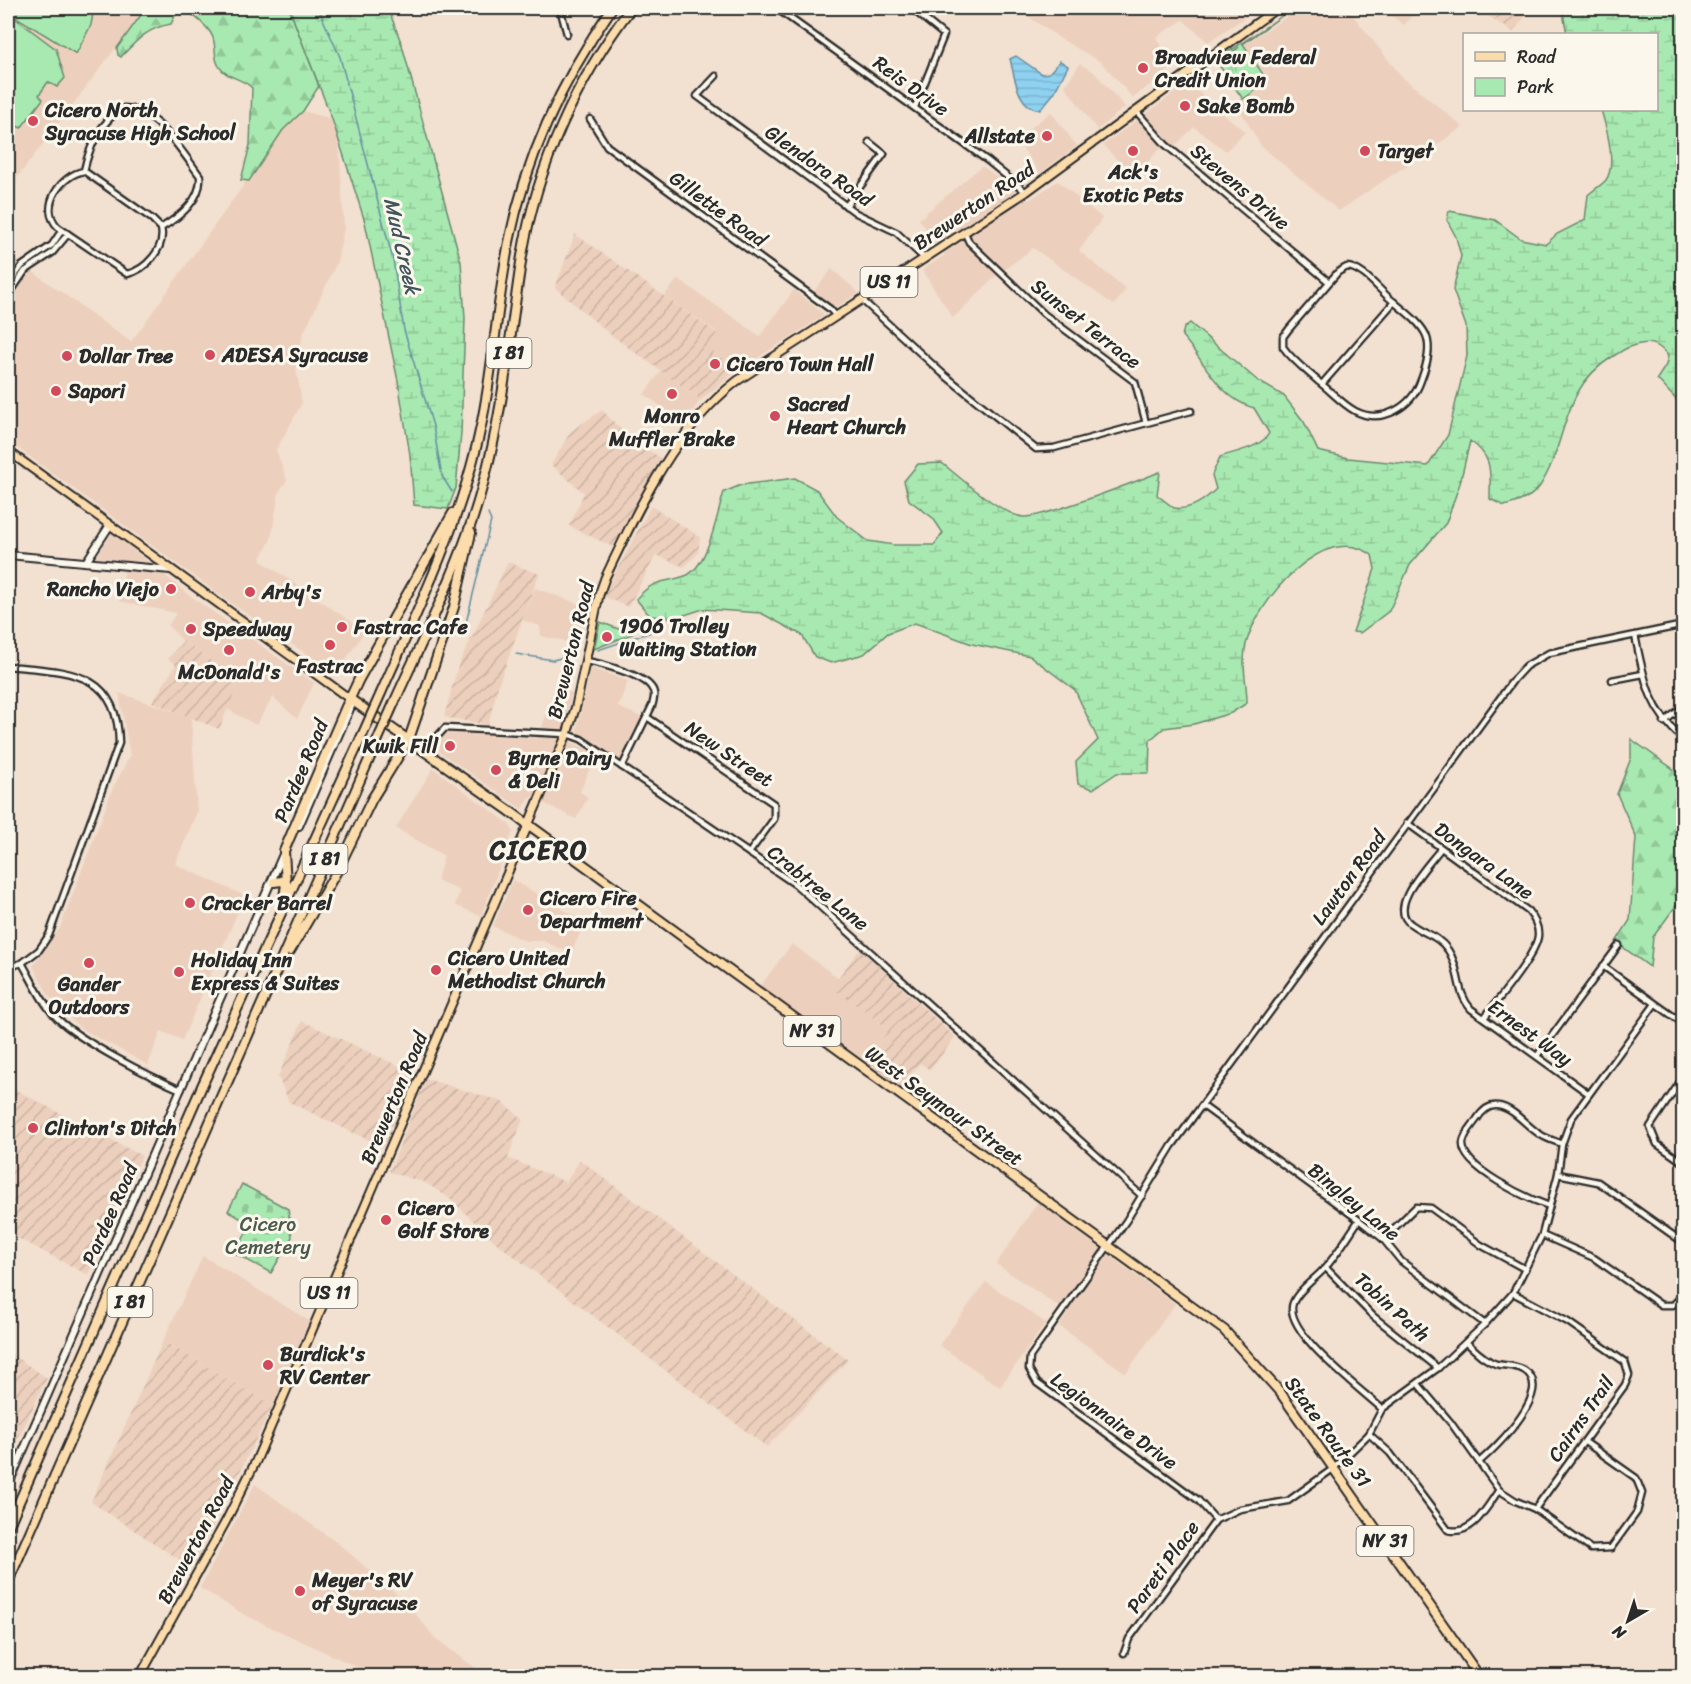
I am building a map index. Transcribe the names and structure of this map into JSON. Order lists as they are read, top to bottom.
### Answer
{
  "streets": {
    "highway": [
      "I 81",
      "Pardee Road",
      "NY 31",
      "West Seymour Street",
      "State Route 31"
    ],
    "main road": ["Brewerton Road", "US 11"],
    "street": [
      "Reis Drive",
      "Glendora Road",
      "Stevens Drive",
      "Gillette Road",
      "Sunset Terrace",
      "New Street",
      "Dongara Lane",
      "Lawton Road",
      "Crabtree Lane",
      "Ernest Way",
      "Bingley Lane",
      "Tobin Path",
      "Cairns Trail",
      "Legionnaire Drive",
      "Pareti Place"
    ]
  },
  "crossings": [
    ["Reis Drive", "Brewerton Road"],
    ["Glendora Road", "Brewerton Road"],
    ["Stevens Drive", "Brewerton Road"],
    ["Brewerton Road", "Gillette Road"],
    ["Brewerton Road", "Sunset Terrace"],
    ["Brewerton Road", "Crabtree Lane"],
    ["Brewerton Road", "NY 31"],
    ["Brewerton Road", "West Seymour Street"],
    ["I 81", "Pardee Road"],
    ["New Street", "Crabtree Lane"],
    ["Pardee Road", "NY 31"],
    ["Dongara Lane", "Lawton Road"],
    ["Dongara Lane", "Ernest Way"],
    ["Lawton Road", "Crabtree Lane"],
    ["Lawton Road", "West Seymour Street"],
    ["Lawton Road", "Bingley Lane"],
    ["Lawton Road", "Legionnaire Drive"],
    ["Lawton Road", "State Route 31"],
    ["Crabtree Lane", "NY 31"],
    ["NY 31", "West Seymour Street"],
    ["West Seymour Street", "Legionnaire Drive"],
    ["West Seymour Street", "State Route 31"],
    ["Legionnaire Drive", "State Route 31"],
    ["Legionnaire Drive", "Pareti Place"],
    ["State Route 31", "Pareti Place"]
  ],
  "districts": ["CICERO"],
  "water": ["Mud Creek"],
  "parks": ["Cicero Cemetery"],
  "places": [
    "Broadview Federal Credit Union",
    "Sake Bomb",
    "Cicero North Syracuse High School",
    "Allstate",
    "Ack's Exotic Pets",
    "Target",
    "ADESA Syracuse",
    "Dollar Tree",
    "Cicero Town Hall",
    "Sapori",
    "Monro Muffler Brake",
    "Sacred Heart Church",
    "Rancho Viejo",
    "Arby's",
    "Fastrac Cafe",
    "Speedway",
    "1906 Trolley Waiting Station",
    "Fastrac",
    "McDonald's",
    "Kwik Fill",
    "Byrne Dairy & Deli",
    "Cracker Barrel",
    "Cicero Fire Department",
    "Gander Outdoors",
    "Cicero United Methodist Church",
    "Holiday Inn Express & Suites",
    "Clinton's Ditch",
    "Cicero Golf Store",
    "Burdick's RV Center",
    "Meyer's RV of Syracuse"
  ],
  "legend": ["Road", "Park"],
  "north": "bottom left"
}
